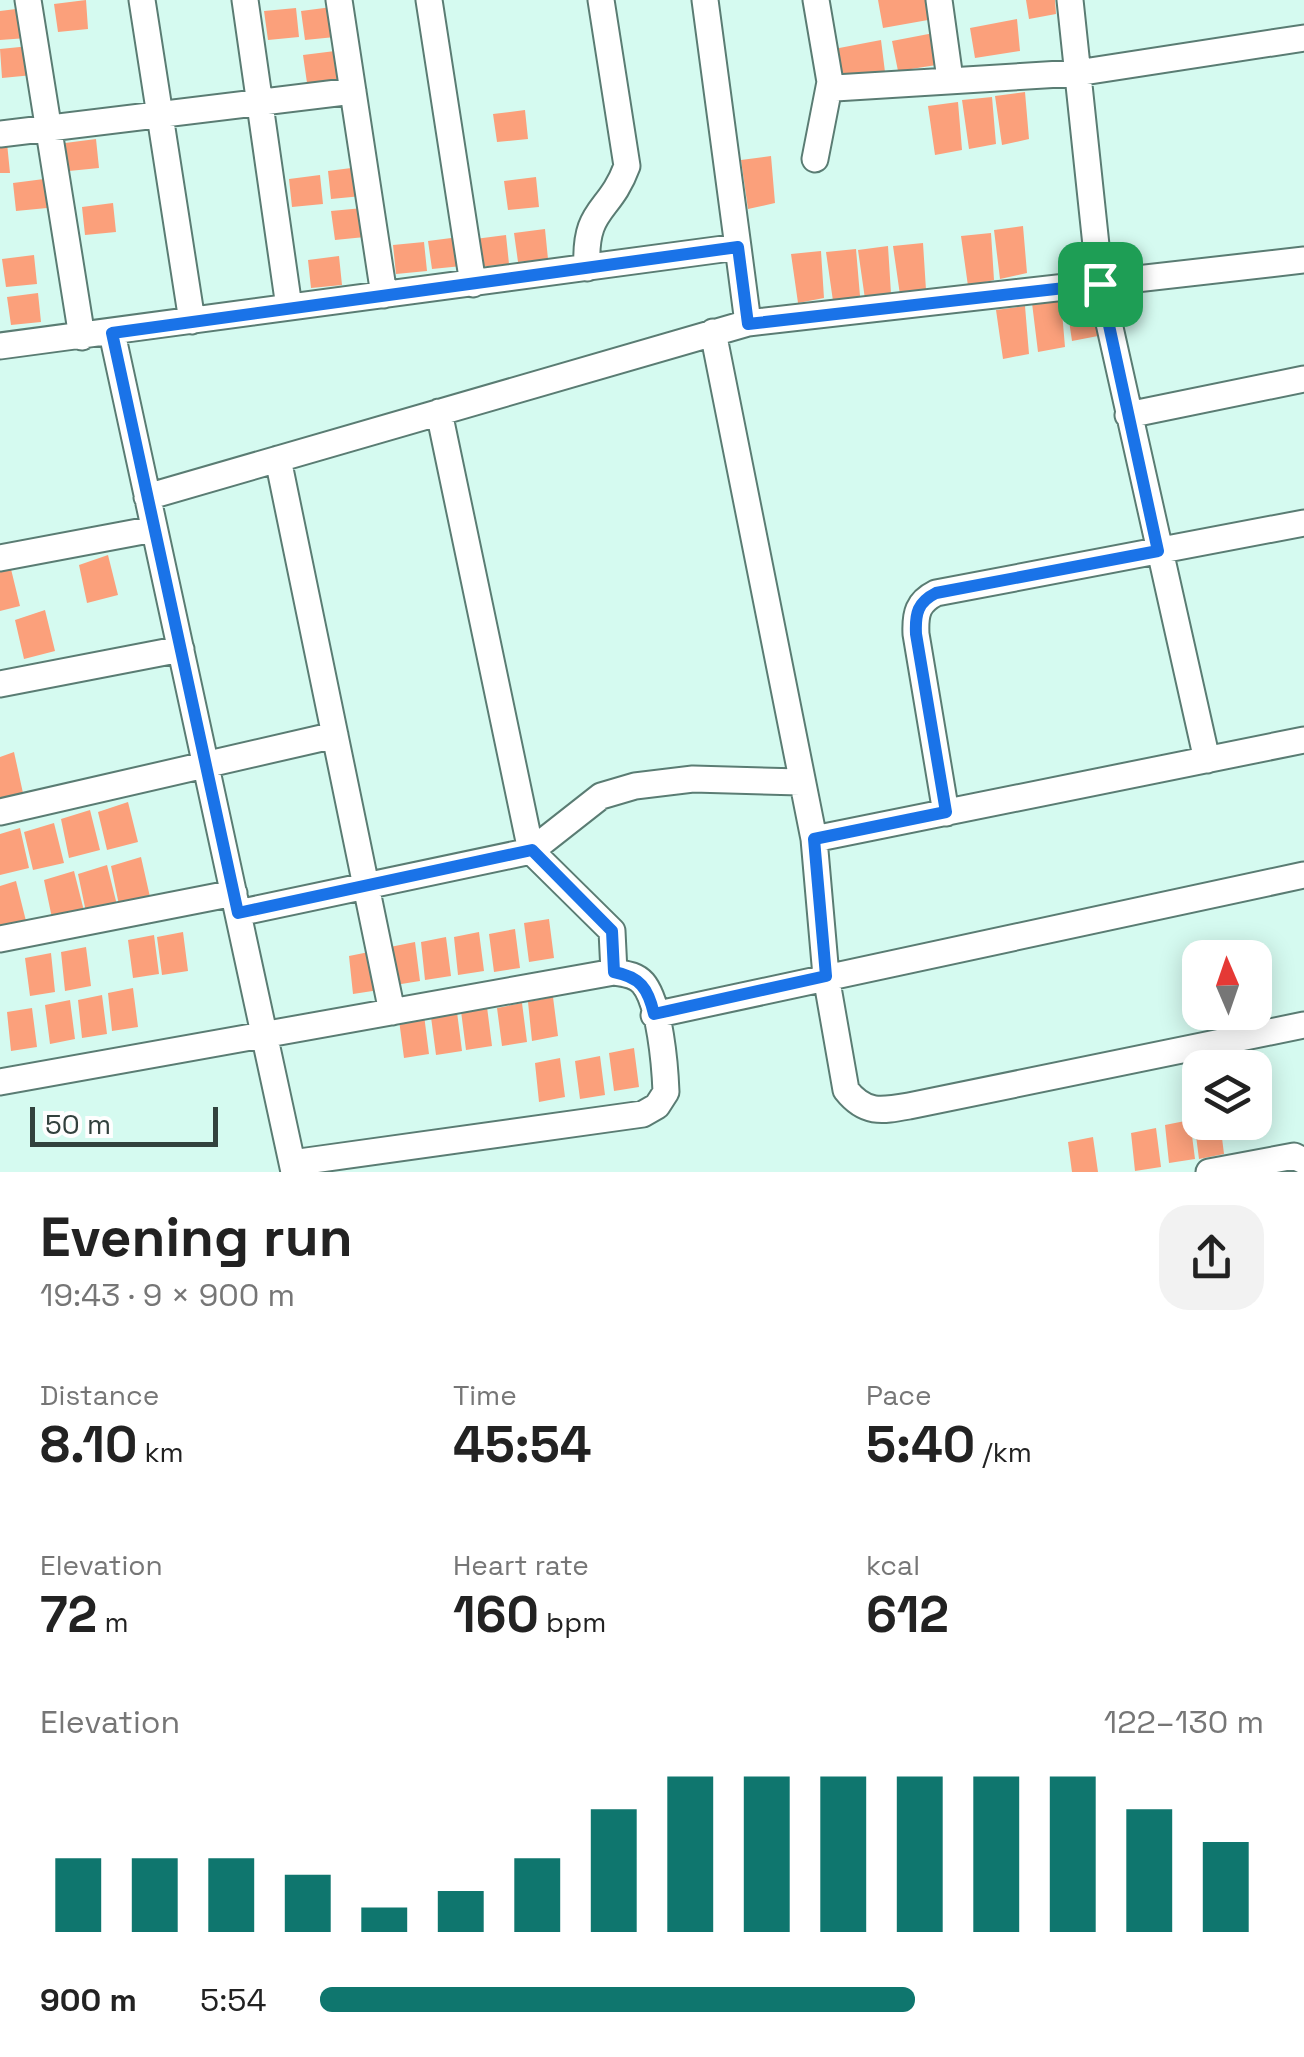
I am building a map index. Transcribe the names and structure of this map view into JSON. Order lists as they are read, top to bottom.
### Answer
{
  "scale_bar": "50 m",
  "north": "top",
  "page": {
    "scale": "50 m",
    "heading": ["Evening run", "19:43 · 9 × 900 m"],
    "stats": [
      ["Distance", "8.10 km"],
      ["Time", "45:54"],
      ["Pace", "5:40 /km"],
      ["Elevation", "72 m"],
      ["Heart rate", "160 bpm"],
      ["kcal", "612"]
    ],
    "chart": ["Elevation", "122–130 m"],
    "list": [
      {
        "name": "900 m",
        "note": "5:54"
      }
    ]
  }
}
